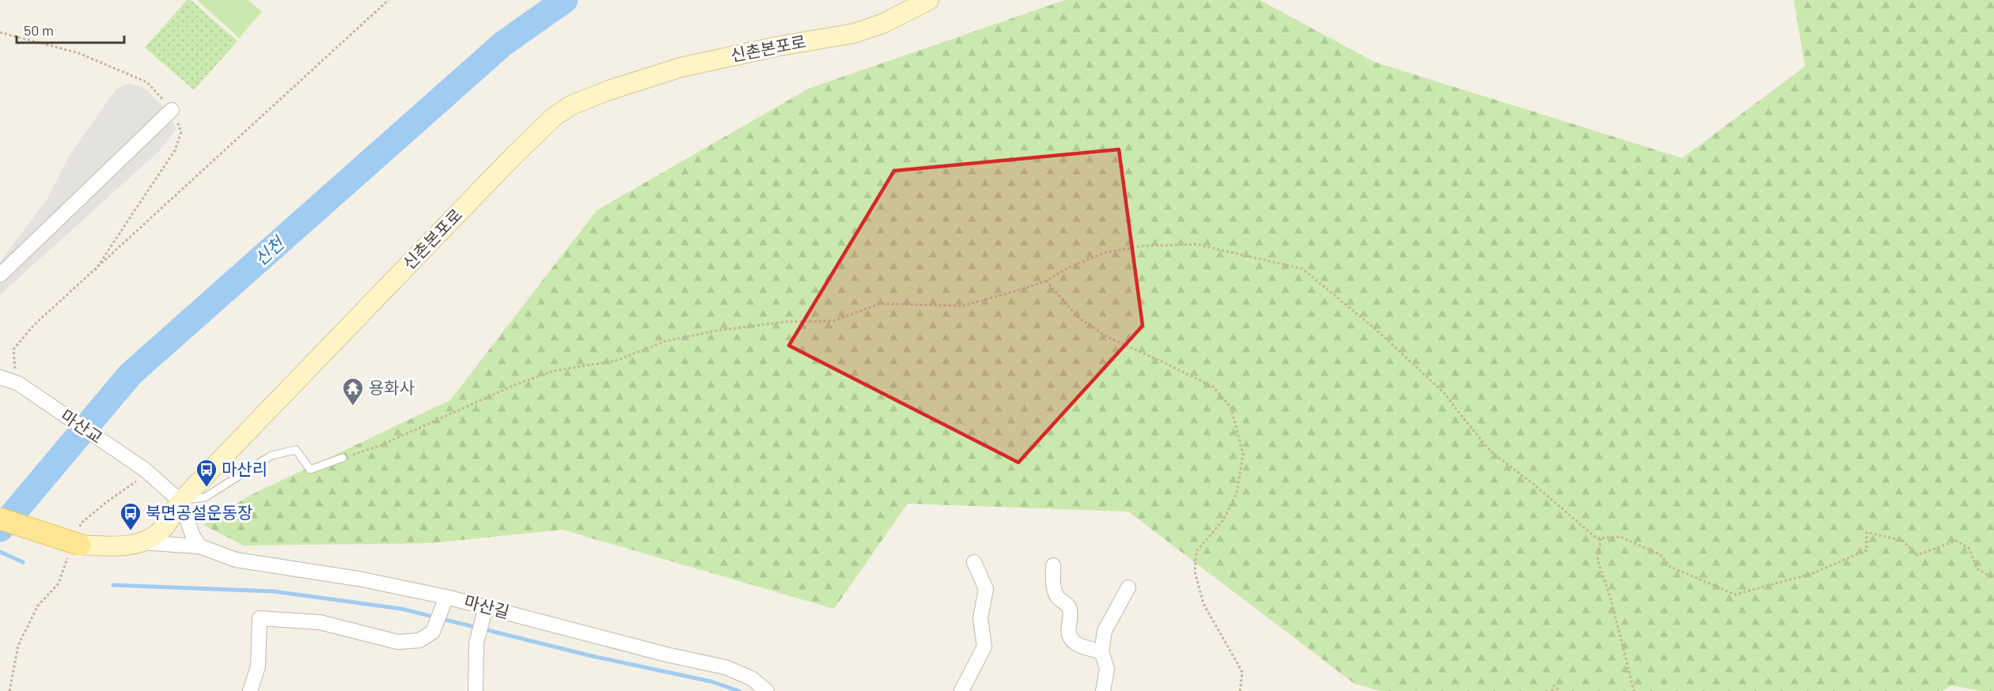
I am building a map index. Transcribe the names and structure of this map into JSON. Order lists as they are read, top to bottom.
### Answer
{
  "streets": {
    "main road": ["신촌본포로"],
    "street": ["마산교", "마산길"]
  },
  "crossings": [
    ["신촌본포로", "마산교"],
    ["신촌본포로", "마산길"]
  ],
  "water": ["신천"],
  "places": {
    "temple": ["용화사"],
    "bus stop": ["마산리", "북면공설운동장"]
  },
  "scale_bar": "50 m"
}
